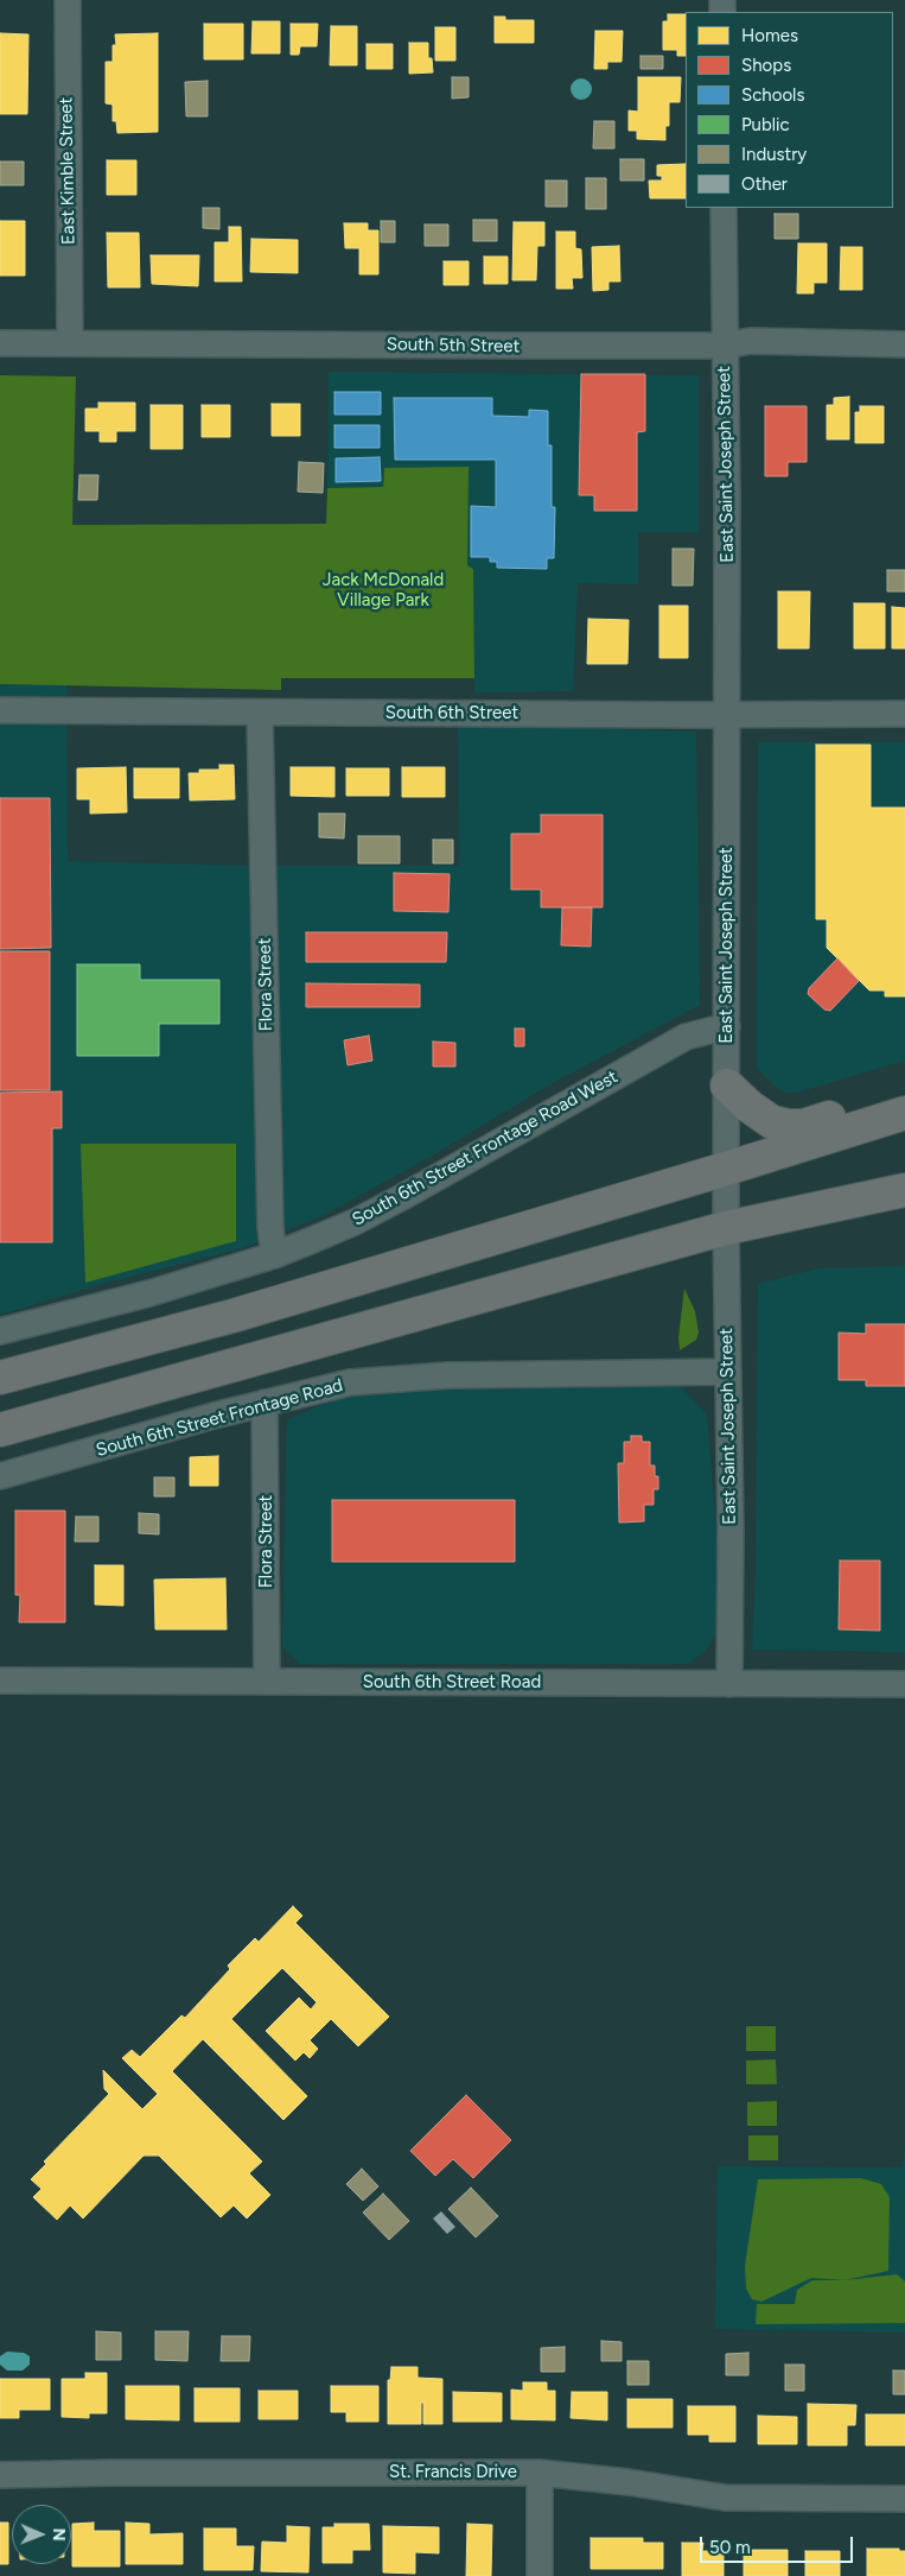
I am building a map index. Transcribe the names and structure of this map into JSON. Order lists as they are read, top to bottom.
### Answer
{
  "streets": {
    "street": [
      "East Kimble Street",
      "South 5th Street",
      "East Saint Joseph Street",
      "South 6th Street",
      "Flora Street",
      "South 6th Street Frontage Road West",
      "South 6th Street Frontage Road",
      "South 6th Street Road",
      "St. Francis Drive"
    ]
  },
  "crossings": [
    ["East Kimble Street", "South 5th Street"],
    ["South 5th Street", "East Saint Joseph Street"],
    ["East Saint Joseph Street", "South 6th Street"],
    ["East Saint Joseph Street", "South 6th Street Frontage Road West"],
    ["East Saint Joseph Street", "South 6th Street Frontage Road"],
    ["East Saint Joseph Street", "South 6th Street Road"],
    ["South 6th Street", "Flora Street"],
    ["Flora Street", "South 6th Street Frontage Road West"],
    ["Flora Street", "South 6th Street Frontage Road"],
    ["Flora Street", "South 6th Street Road"]
  ],
  "parks": ["Jack McDonald Village Park"],
  "legend": [
    "Homes",
    "Shops",
    "Schools",
    "Public",
    "Industry",
    "Other"
  ],
  "scale_bar": "50 m",
  "north": "right"
}
